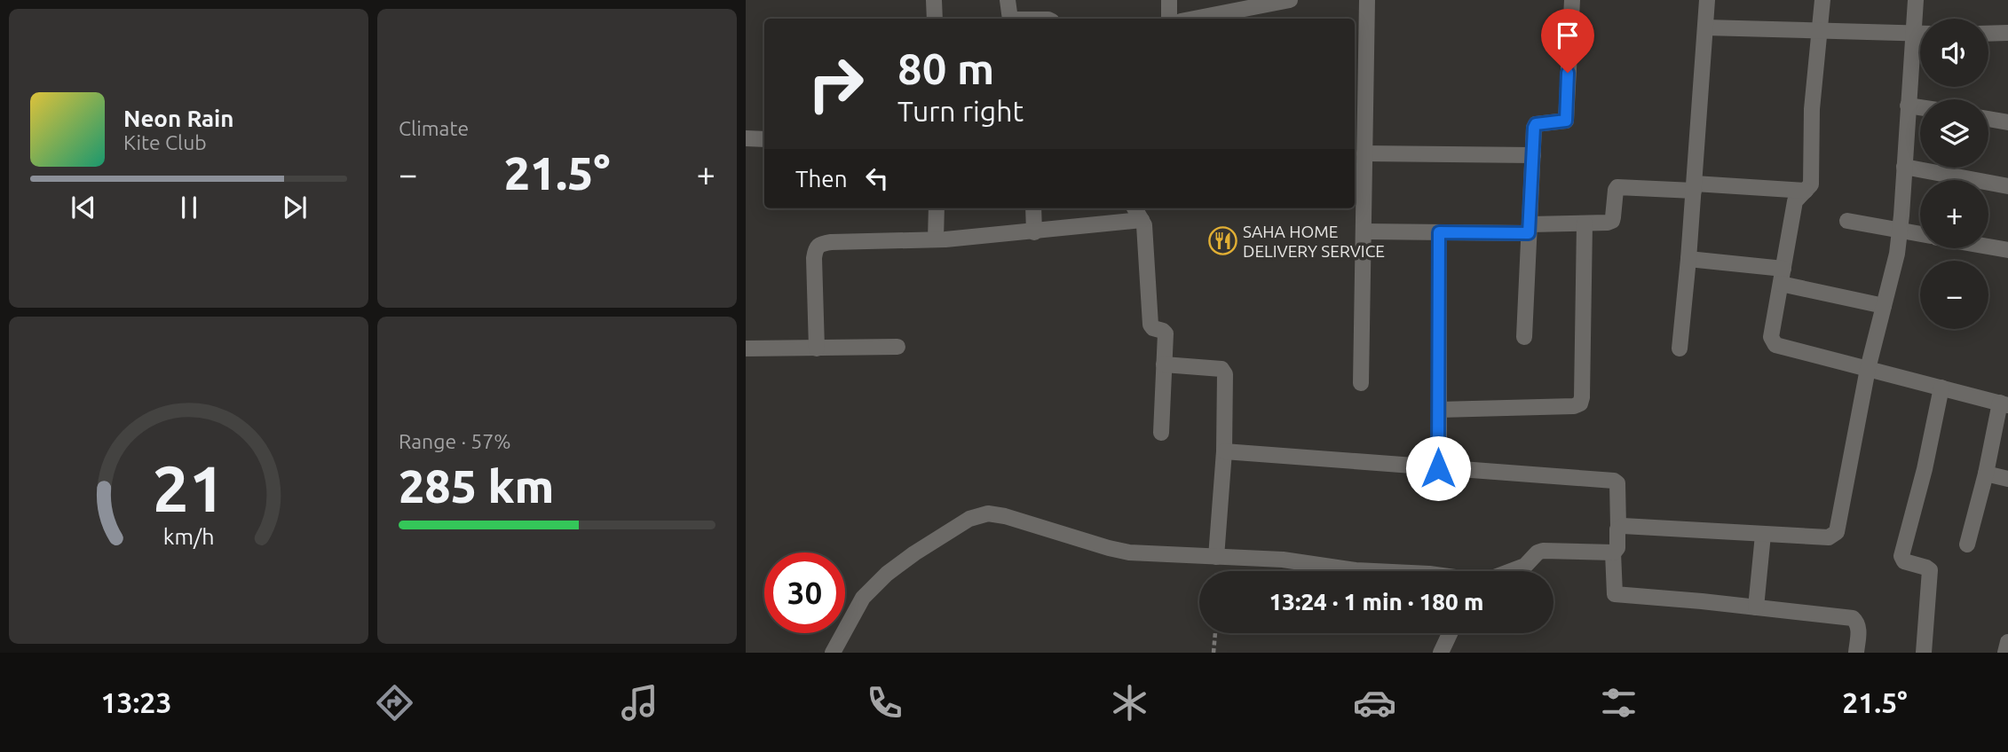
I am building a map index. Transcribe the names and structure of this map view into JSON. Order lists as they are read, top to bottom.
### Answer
{
  "places": {
    "restaurant": ["SAHA HOME DELIVERY SERVICE"]
  },
  "page": {
    "tile": [
      "Climate",
      ["Range · 57%", "285 km"]
    ],
    "map_buttons": ["+", "−"],
    "turn": ["80 m", "Turn right"],
    "song": ["Neon Rain", "Kite Club"],
    "heat": ["−", "21.5°", "+"],
    "then": "Then",
    "limit": "30",
    "trip": "13:24 · 1 min · 180 m",
    "tabs": ["13:23", "21.5°"],
    "gauge": ["21", "km/h"]
  }
}
